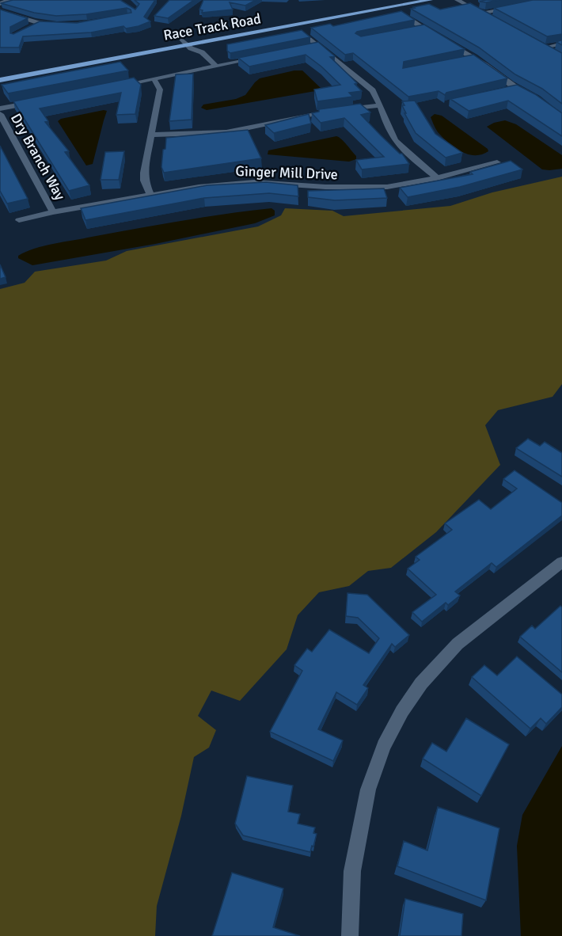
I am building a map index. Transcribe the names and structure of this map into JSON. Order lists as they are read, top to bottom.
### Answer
{
  "streets": {
    "main road": ["Race Track Road"],
    "street": ["Dry Branch Way", "Ginger Mill Drive"]
  },
  "crossings": [
    ["Dry Branch Way", "Ginger Mill Drive"]
  ]
}
